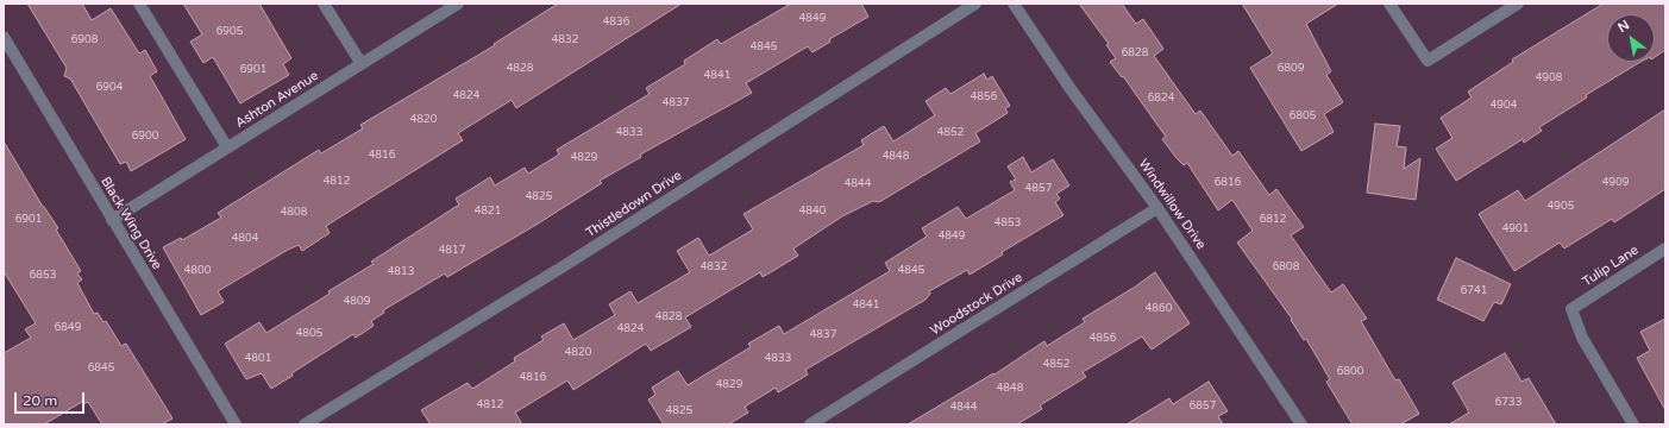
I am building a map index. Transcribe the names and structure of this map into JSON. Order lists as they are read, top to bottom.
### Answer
{
  "streets": {
    "street": [
      "Ashton Avenue",
      "Thistledown Drive",
      "Windwillow Drive",
      "Black Wing Drive",
      "Tulip Lane",
      "Woodstock Drive"
    ]
  },
  "crossings": [
    ["Ashton Avenue", "Black Wing Drive"],
    ["Windwillow Drive", "Woodstock Drive"]
  ],
  "house_numbers": [
    "4849",
    "4836",
    "6905",
    "6908",
    "4832",
    "4845",
    "6828",
    "4828",
    "6809",
    "6901",
    "4841",
    "4908",
    "6904",
    "4824",
    "4856",
    "6824",
    "4837",
    "4904",
    "6805",
    "4820",
    "4833",
    "4852",
    "6900",
    "4816",
    "4848",
    "4829",
    "4812",
    "6816",
    "4909",
    "4844",
    "4857",
    "4825",
    "4905",
    "4821",
    "4840",
    "4808",
    "6901",
    "6812",
    "4853",
    "4901",
    "4849",
    "4804",
    "4817",
    "4832",
    "6808",
    "4800",
    "4845",
    "4813",
    "6853",
    "6741",
    "4809",
    "4841",
    "4860",
    "4828",
    "6849",
    "4824",
    "4805",
    "4837",
    "4856",
    "4820",
    "4801",
    "4833",
    "4852",
    "6845",
    "6800",
    "4816",
    "4829",
    "4848",
    "6733",
    "4812",
    "6857",
    "4844",
    "4825"
  ],
  "scale_bar": "20 m",
  "north": "top left"
}
